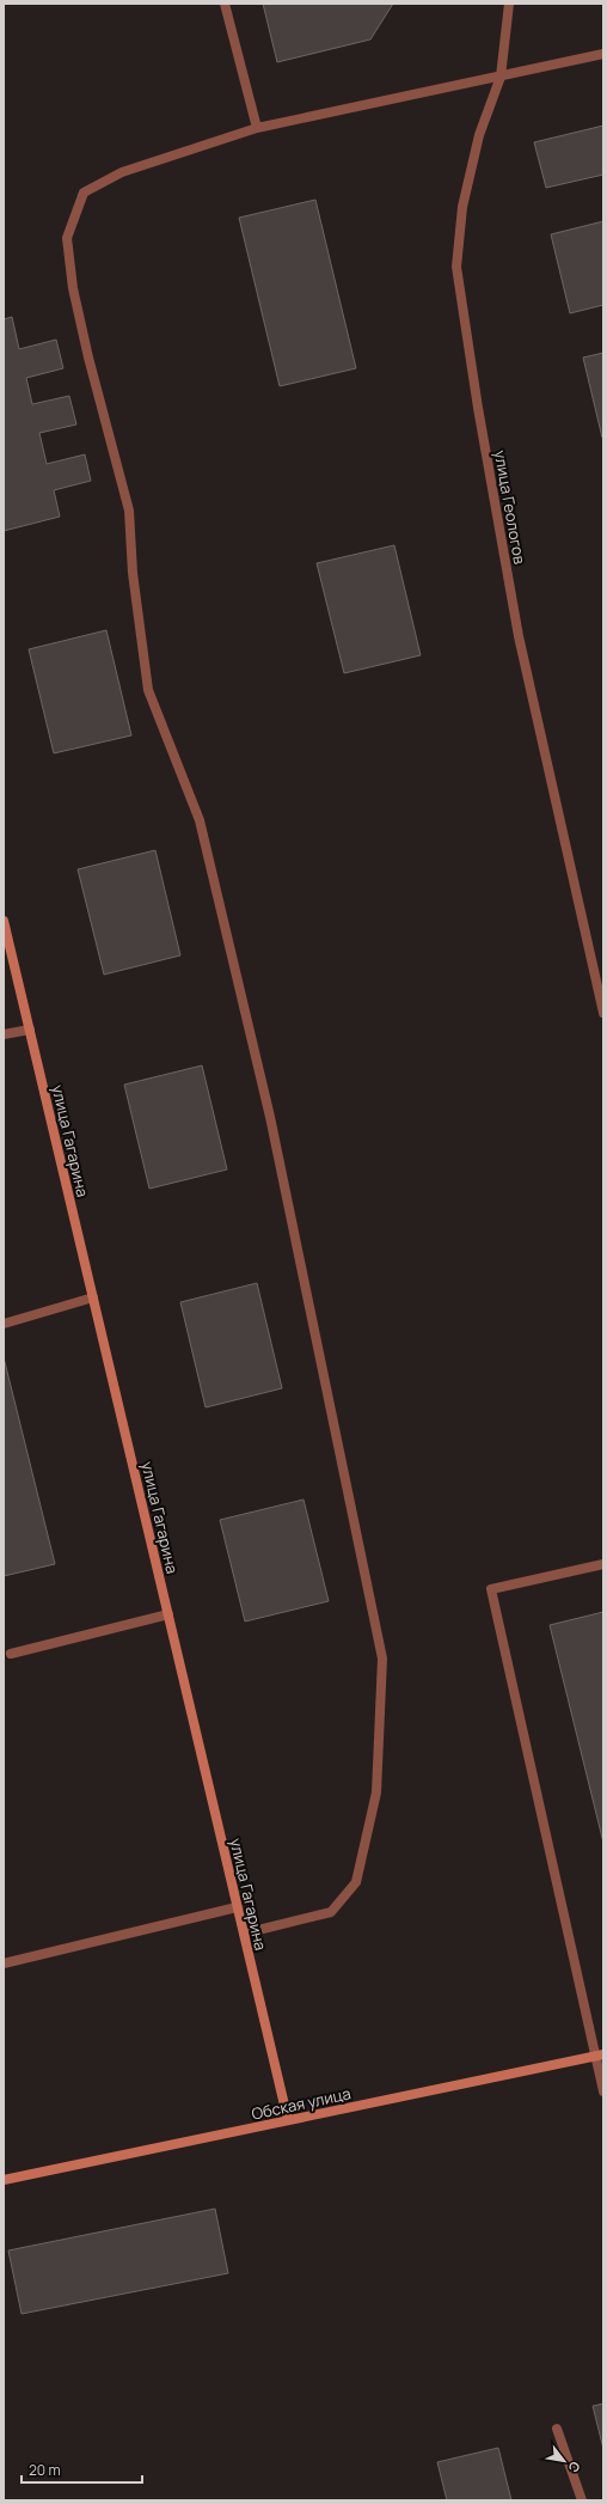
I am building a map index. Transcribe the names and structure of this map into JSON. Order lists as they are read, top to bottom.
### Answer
{
  "streets": {
    "street": ["улица Геологов", "улица Гагарина", "Обская улица"]
  },
  "crossings": [
    ["улица Гагарина", "Обская улица"]
  ],
  "scale_bar": "20 m",
  "north": "bottom right"
}
